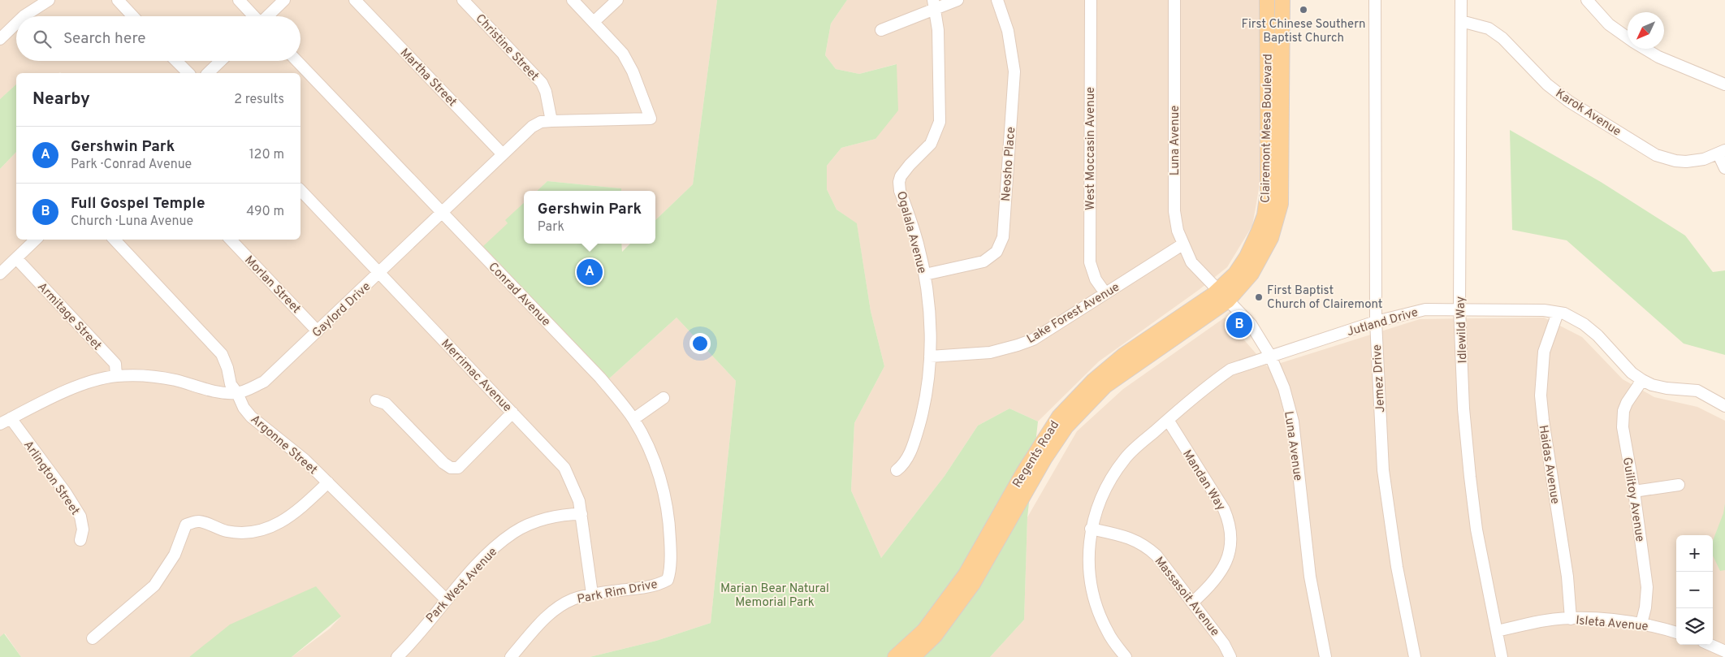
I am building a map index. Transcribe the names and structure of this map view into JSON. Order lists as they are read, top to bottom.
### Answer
{
  "streets": {
    "main road": ["Clairemont Mesa Boulevard", "Regents Road"],
    "street": [
      "Christine Street",
      "Martha Street",
      "Karok Avenue",
      "Luna Avenue",
      "West Moccasin Avenue",
      "Neosho Place",
      "Ogalala Avenue",
      "Morlan Street",
      "Conrad Avenue",
      "Gaylord Drive",
      "Lake Forest Avenue",
      "Armitage Street",
      "Jutland Drive",
      "Idlewild Way",
      "Merrimac Avenue",
      "Jemez Drive",
      "Argonne Street",
      "Haidas Avenue",
      "Arlington Street",
      "Mandan Way",
      "Guilitoy Avenue",
      "Park West Avenue",
      "Park Rim Drive",
      "Massasoit Avenue",
      "Isleta Avenue"
    ]
  },
  "crossings": [
    ["Christine Street", "Gaylord Drive"],
    ["Martha Street", "Gaylord Drive"],
    ["Karok Avenue", "Idlewild Way"],
    ["Clairemont Mesa Boulevard", "Luna Avenue"],
    ["Clairemont Mesa Boulevard", "Regents Road"],
    ["Luna Avenue", "Lake Forest Avenue"],
    ["Luna Avenue", "Jutland Drive"],
    ["Luna Avenue", "Regents Road"],
    ["West Moccasin Avenue", "Lake Forest Avenue"],
    ["Neosho Place", "Ogalala Avenue"],
    ["Ogalala Avenue", "Lake Forest Avenue"],
    ["Morlan Street", "Gaylord Drive"],
    ["Conrad Avenue", "Gaylord Drive"],
    ["Conrad Avenue", "Park Rim Drive"],
    ["Gaylord Drive", "Armitage Street"],
    ["Gaylord Drive", "Merrimac Avenue"],
    ["Gaylord Drive", "Argonne Street"],
    ["Gaylord Drive", "Arlington Street"],
    ["Jutland Drive", "Idlewild Way"],
    ["Jutland Drive", "Jemez Drive"],
    ["Jutland Drive", "Haidas Avenue"],
    ["Jutland Drive", "Mandan Way"],
    ["Jutland Drive", "Guilitoy Avenue"],
    ["Jutland Drive", "Massasoit Avenue"],
    ["Idlewild Way", "Isleta Avenue"],
    ["Merrimac Avenue", "Park West Avenue"],
    ["Merrimac Avenue", "Park Rim Drive"],
    ["Argonne Street", "Park West Avenue"],
    ["Haidas Avenue", "Isleta Avenue"],
    ["Mandan Way", "Massasoit Avenue"],
    ["Guilitoy Avenue", "Isleta Avenue"]
  ],
  "parks": ["Marian Bear Natural Memorial Park"],
  "places": ["First Chinese Southern Baptist Church", "First Baptist Church of Clairemont"],
  "north": "bottom left",
  "page": {
    "search": "Search here",
    "heading": ["Nearby", "2 results"],
    "list": [
      {
        "mark": "A",
        "name": "Gershwin Park",
        "note": "Park · Conrad Avenue",
        "value": "120 m"
      },
      {
        "mark": "B",
        "name": "Full Gospel Temple",
        "note": "Church · Luna Avenue",
        "value": "490 m"
      }
    ],
    "popup": ["Gershwin Park", "Park"],
    "pins": ["A", "B"],
    "map_buttons": ["+", "−"]
  }
}
